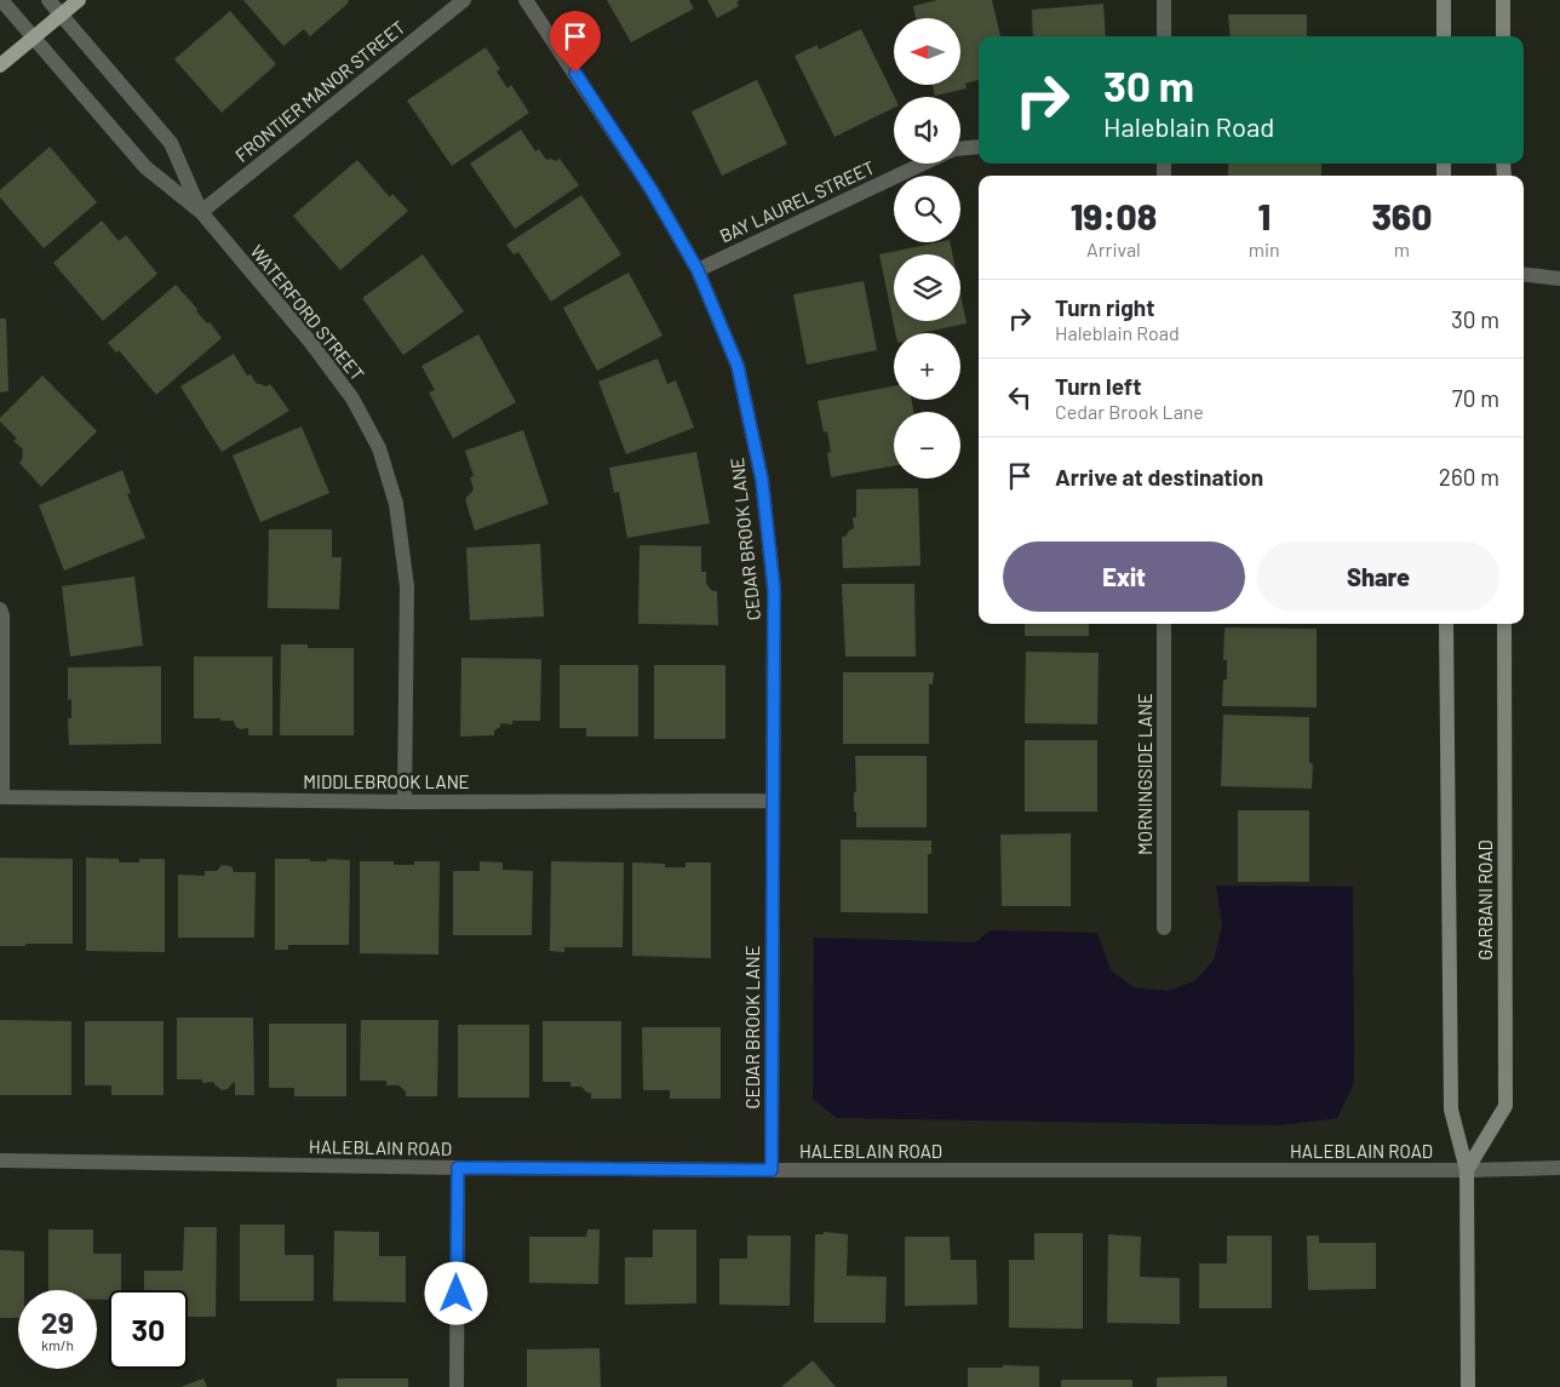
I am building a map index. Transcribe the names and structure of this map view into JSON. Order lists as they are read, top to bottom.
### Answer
{
  "streets": {
    "main road": ["GARBANI ROAD"],
    "street": [
      "FRONTIER MANOR STREET",
      "BAY LAUREL STREET",
      "WATERFORD STREET",
      "CEDAR BROOK LANE",
      "MORNINGSIDE LANE",
      "MIDDLEBROOK LANE",
      "HALEBLAIN ROAD"
    ]
  },
  "crossings": [
    ["FRONTIER MANOR STREET", "WATERFORD STREET"],
    ["BAY LAUREL STREET", "CEDAR BROOK LANE"],
    ["WATERFORD STREET", "MIDDLEBROOK LANE"],
    ["CEDAR BROOK LANE", "MIDDLEBROOK LANE"],
    ["CEDAR BROOK LANE", "HALEBLAIN ROAD"],
    ["GARBANI ROAD", "HALEBLAIN ROAD"]
  ],
  "north": "left",
  "page": {
    "map_buttons": ["+", "−"],
    "turn": ["30 m", "Haleblain Road"],
    "eta": [
      "19:08",
      "Arrival",
      "1",
      "min",
      "360",
      "m"
    ],
    "list": [
      {
        "name": "Turn right",
        "note": "Haleblain Road",
        "value": "30 m"
      },
      {
        "name": "Turn left",
        "note": "Cedar Brook Lane",
        "value": "70 m"
      },
      {
        "name": "Arrive at destination",
        "value": "260 m"
      }
    ],
    "buttons": ["Exit", "Share"],
    "speed": "29 km/h",
    "limit": "30"
  }
}
